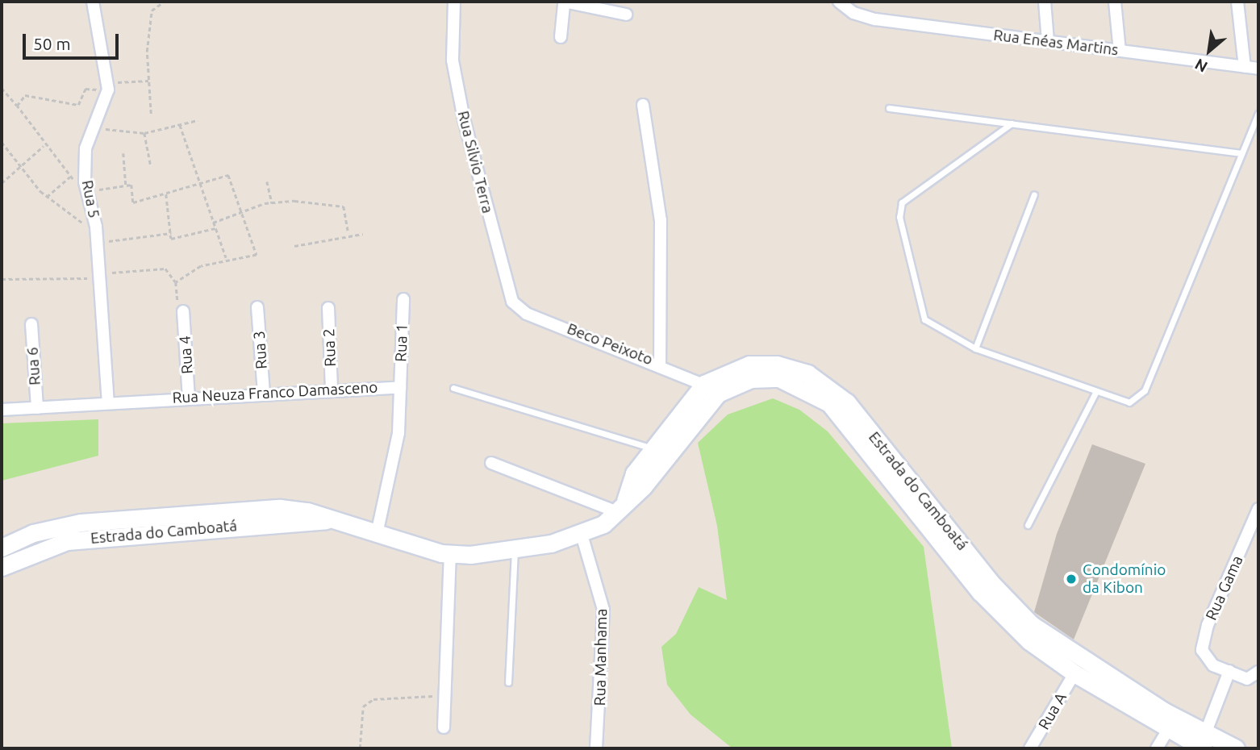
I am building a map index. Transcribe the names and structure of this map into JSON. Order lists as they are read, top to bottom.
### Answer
{
  "streets": {
    "main road": ["Estrada do Camboatá"],
    "street": [
      "Rua Enéas Martins",
      "Rua Silvio Terra",
      "Rua 5",
      "Rua 1",
      "Beco Peixoto",
      "Rua 2",
      "Rua 3",
      "Rua 4",
      "Rua 6",
      "Rua Neuza Franco Damasceno",
      "Rua Gama",
      "Rua Manhama",
      "Rua A"
    ]
  },
  "crossings": [
    ["Rua Silvio Terra", "Beco Peixoto"],
    ["Rua 5", "Rua Neuza Franco Damasceno"],
    ["Rua 1", "Rua Neuza Franco Damasceno"],
    ["Beco Peixoto", "Estrada do Camboatá"],
    ["Rua 2", "Rua Neuza Franco Damasceno"],
    ["Rua 3", "Rua Neuza Franco Damasceno"],
    ["Rua 4", "Rua Neuza Franco Damasceno"],
    ["Rua 6", "Rua Neuza Franco Damasceno"],
    ["Rua Neuza Franco Damasceno", "Estrada do Camboatá"],
    ["Estrada do Camboatá", "Rua Manhama"],
    ["Estrada do Camboatá", "Rua A"]
  ],
  "places": ["Condomínio da Kibon"],
  "scale_bar": "50 m",
  "north": "bottom left"
}
